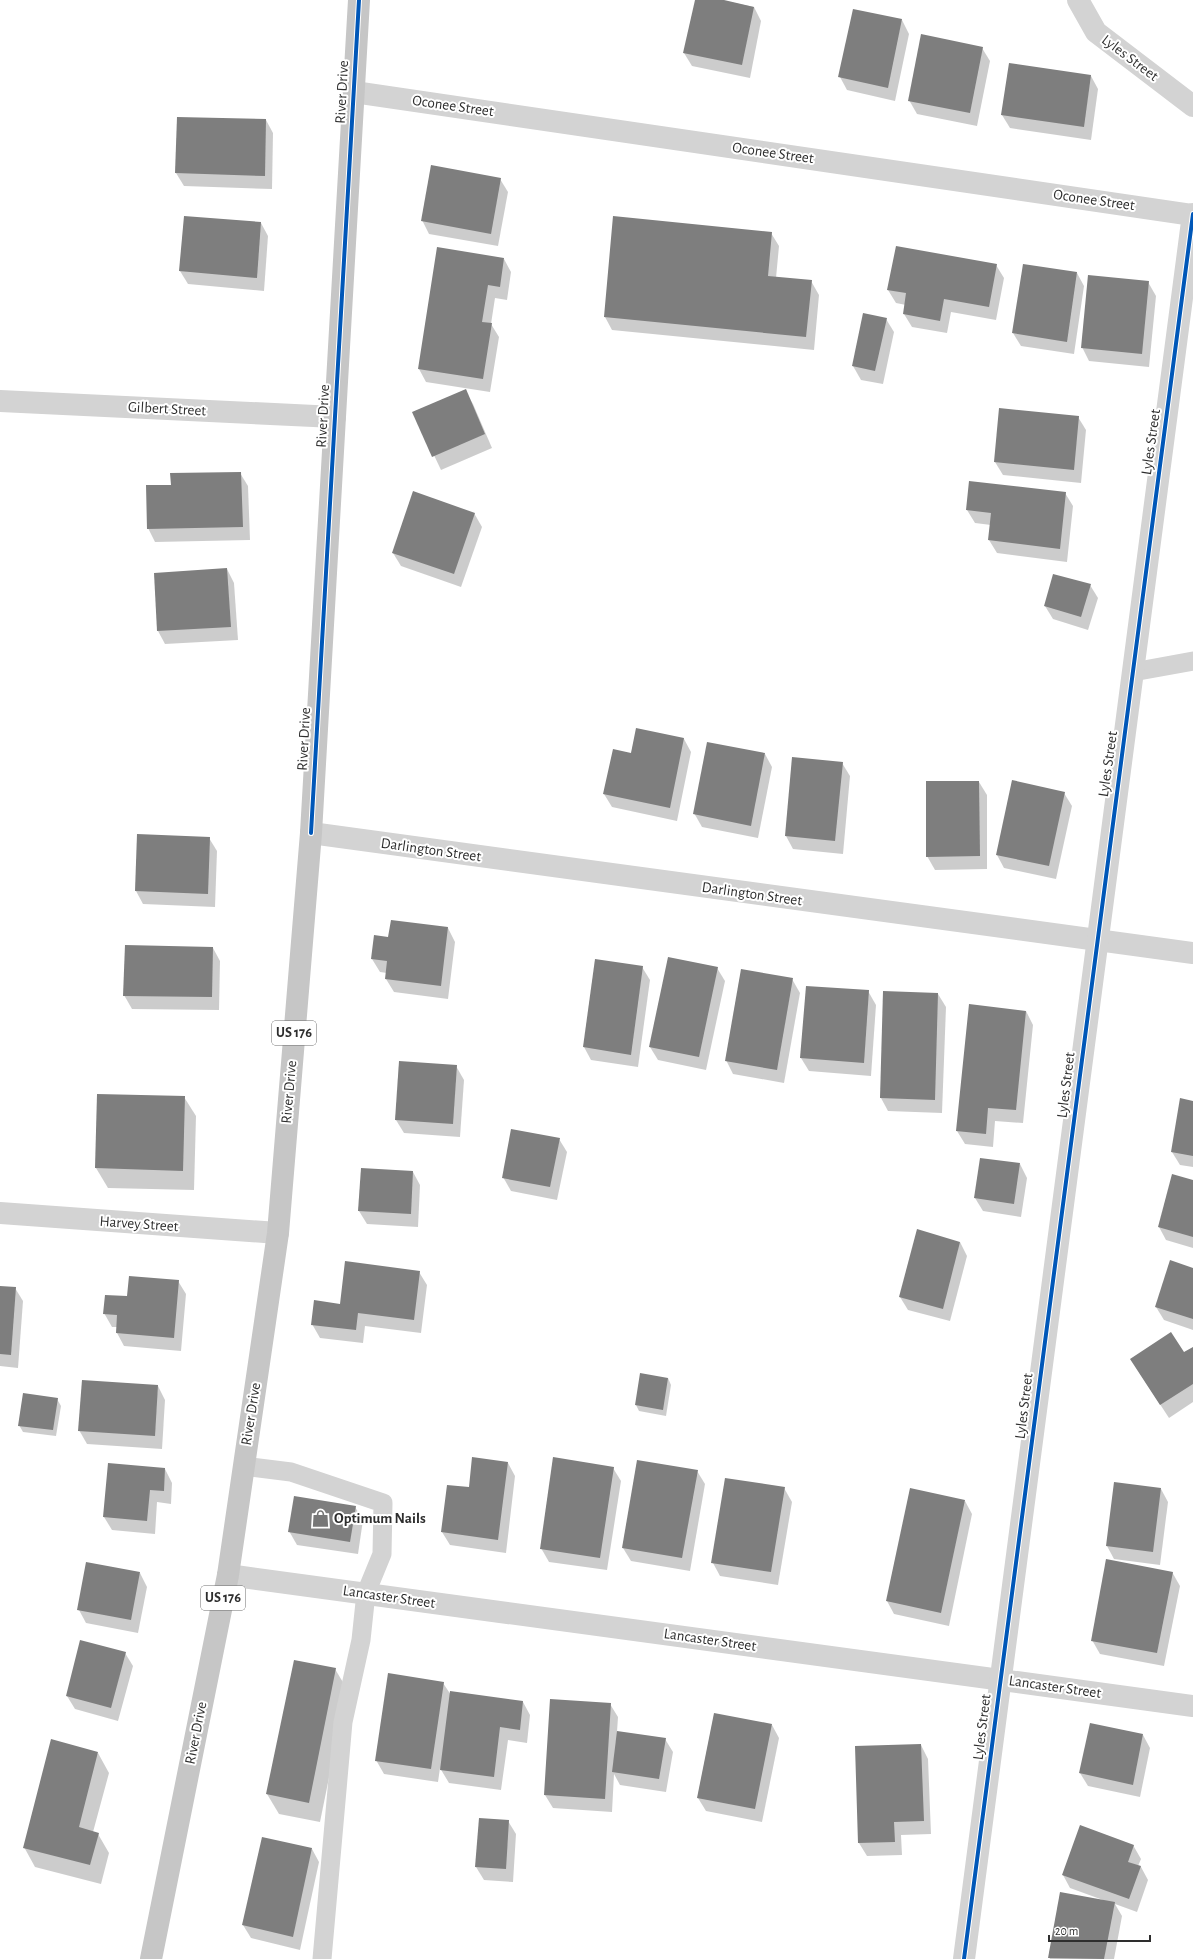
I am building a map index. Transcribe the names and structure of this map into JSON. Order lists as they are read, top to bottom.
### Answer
{
  "streets": {
    "main road": ["River Drive", "US 176"],
    "street": [
      "Lyles Street",
      "Oconee Street",
      "Gilbert Street",
      "Darlington Street",
      "Harvey Street",
      "Lancaster Street"
    ]
  },
  "crossings": [
    ["Lyles Street", "Oconee Street"],
    ["Lyles Street", "Darlington Street"],
    ["Lyles Street", "Lancaster Street"],
    ["River Drive", "Oconee Street"],
    ["River Drive", "Gilbert Street"],
    ["River Drive", "Darlington Street"],
    ["River Drive", "Harvey Street"],
    ["River Drive", "Lancaster Street"]
  ],
  "places": {
    "shop": ["Optimum Nails"]
  },
  "scale_bar": "20 m"
}
